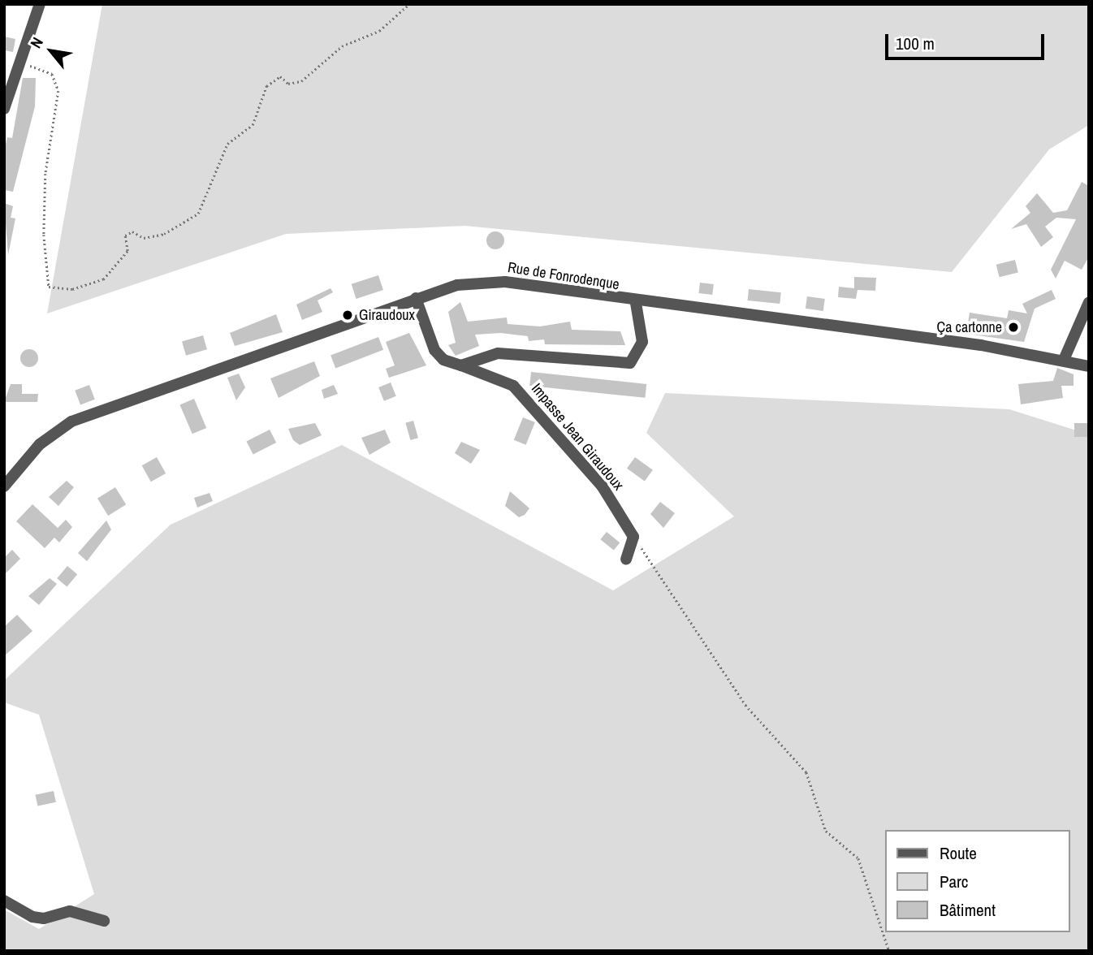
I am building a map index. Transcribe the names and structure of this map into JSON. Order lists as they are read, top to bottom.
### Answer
{
  "streets": {
    "street": ["Rue de Fonrodenque", "Impasse Jean Giraudoux"]
  },
  "crossings": [
    ["Rue de Fonrodenque", "Impasse Jean Giraudoux"]
  ],
  "places": ["Giraudoux", "Ça cartonne"],
  "legend": ["Route", "Parc", "Bâtiment"],
  "scale_bar": "100 m",
  "north": "top left"
}
